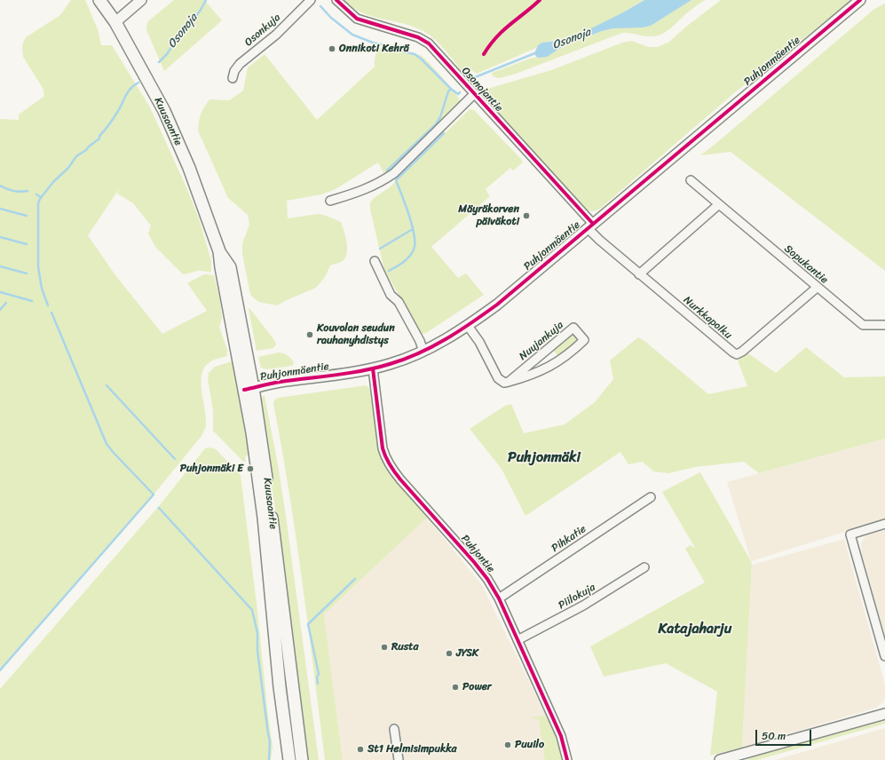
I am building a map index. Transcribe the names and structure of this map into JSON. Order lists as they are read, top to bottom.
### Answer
{
  "streets": {
    "main road": ["Kuusaantie"],
    "street": [
      "Osonkuja",
      "Puhjonmäentie",
      "Osonojantie",
      "Sopukantie",
      "Nurkkapolku",
      "Nuujankuja",
      "Pihkatie",
      "Puhjontie",
      "Piilokuja"
    ]
  },
  "crossings": [
    ["Puhjonmäentie", "Osonojantie"],
    ["Puhjonmäentie", "Kuusaantie"],
    ["Puhjonmäentie", "Nurkkapolku"],
    ["Puhjonmäentie", "Puhjontie"],
    ["Osonojantie", "Nurkkapolku"],
    ["Sopukantie", "Nurkkapolku"],
    ["Pihkatie", "Puhjontie"],
    ["Puhjontie", "Piilokuja"]
  ],
  "districts": ["Puhjonmäki", "Katajaharju"],
  "water": ["Osonoja"],
  "places": [
    "Onnikoti Kehrä",
    "Mäyräkorven päiväkoti",
    "Kouvolan seudun rauhanyhdistys",
    "Puhjonmäki E",
    "Rusta",
    "JYSK",
    "Power",
    "Puuilo",
    "St1 Helmisimpukka"
  ],
  "scale_bar": "50 m"
}
